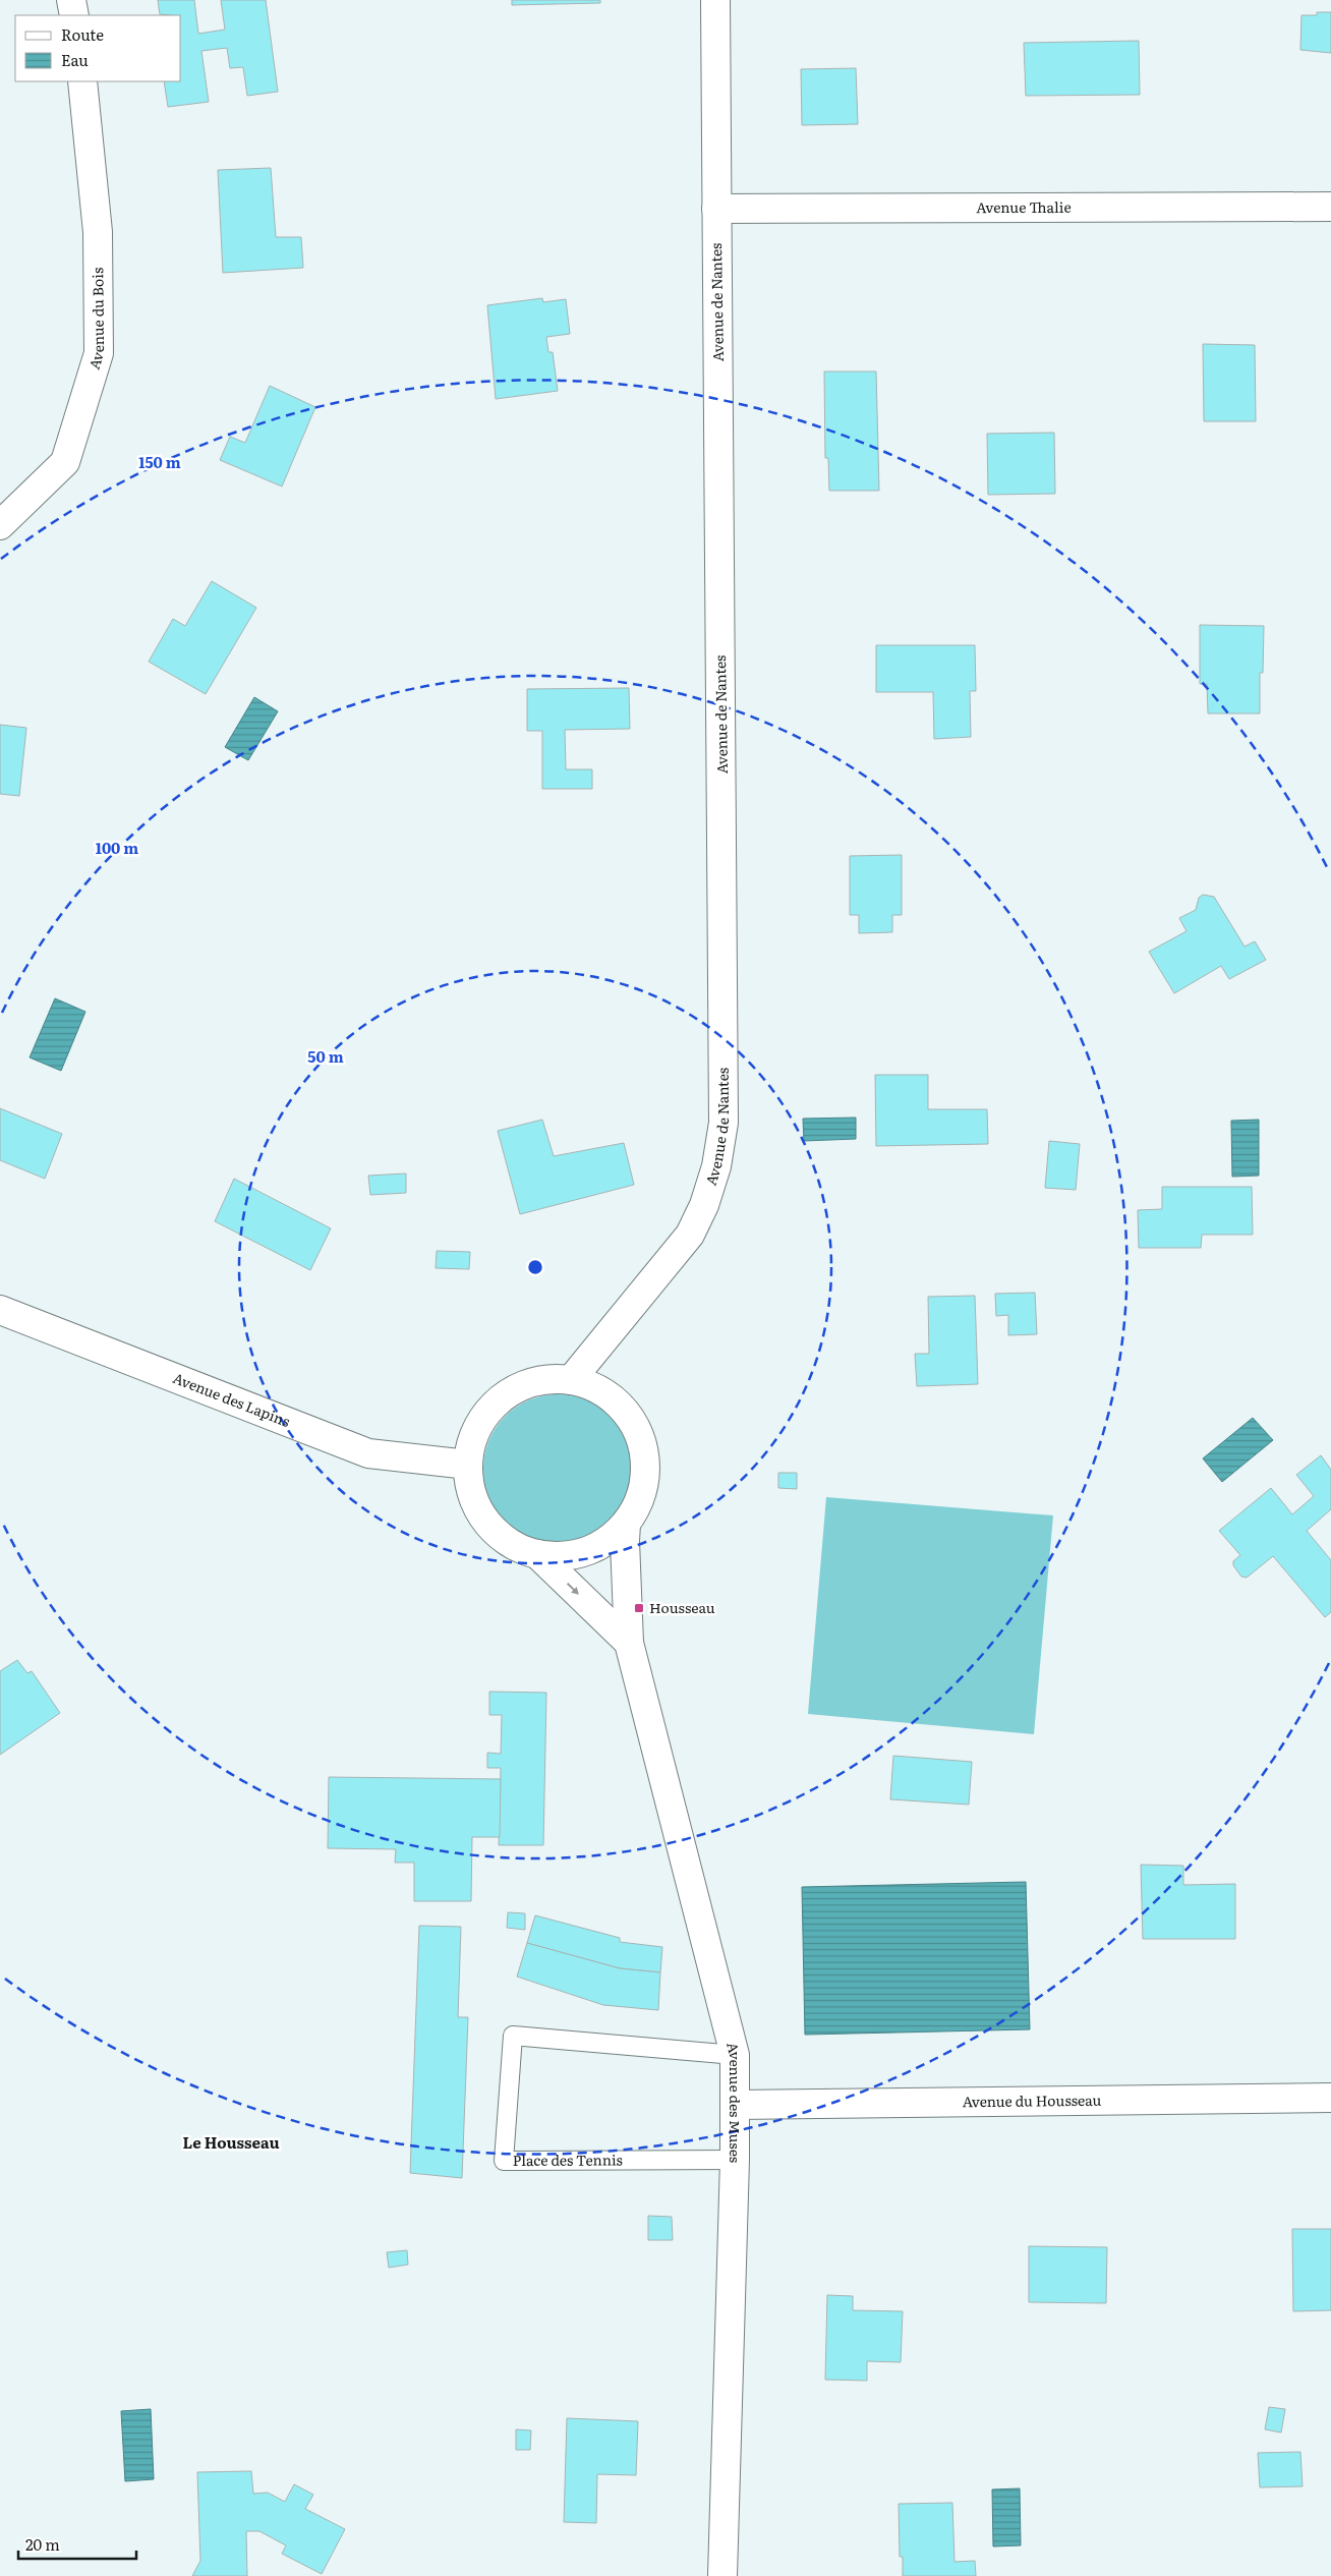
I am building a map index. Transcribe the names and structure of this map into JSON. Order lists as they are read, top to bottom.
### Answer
{
  "streets": {
    "street": [
      "Avenue Thalie",
      "Avenue de Nantes",
      "Avenue du Bois",
      "Avenue des Lapins",
      "Avenue des Muses",
      "Avenue du Housseau"
    ],
    "lane": ["Place des Tennis"]
  },
  "crossings": [
    ["Avenue Thalie", "Avenue de Nantes"],
    ["Avenue de Nantes", "Avenue des Lapins"],
    ["Avenue de Nantes", "Avenue des Muses"],
    ["Avenue des Lapins", "Avenue des Muses"],
    ["Avenue des Muses", "Avenue du Housseau"],
    ["Avenue des Muses", "Place des Tennis"]
  ],
  "districts": ["Le Housseau"],
  "places": {
    "transit": ["Housseau"]
  },
  "legend": ["Route", "Eau"],
  "scale_bar": "20 m",
  "rings": ["150 m", "100 m", "50 m"]
}
